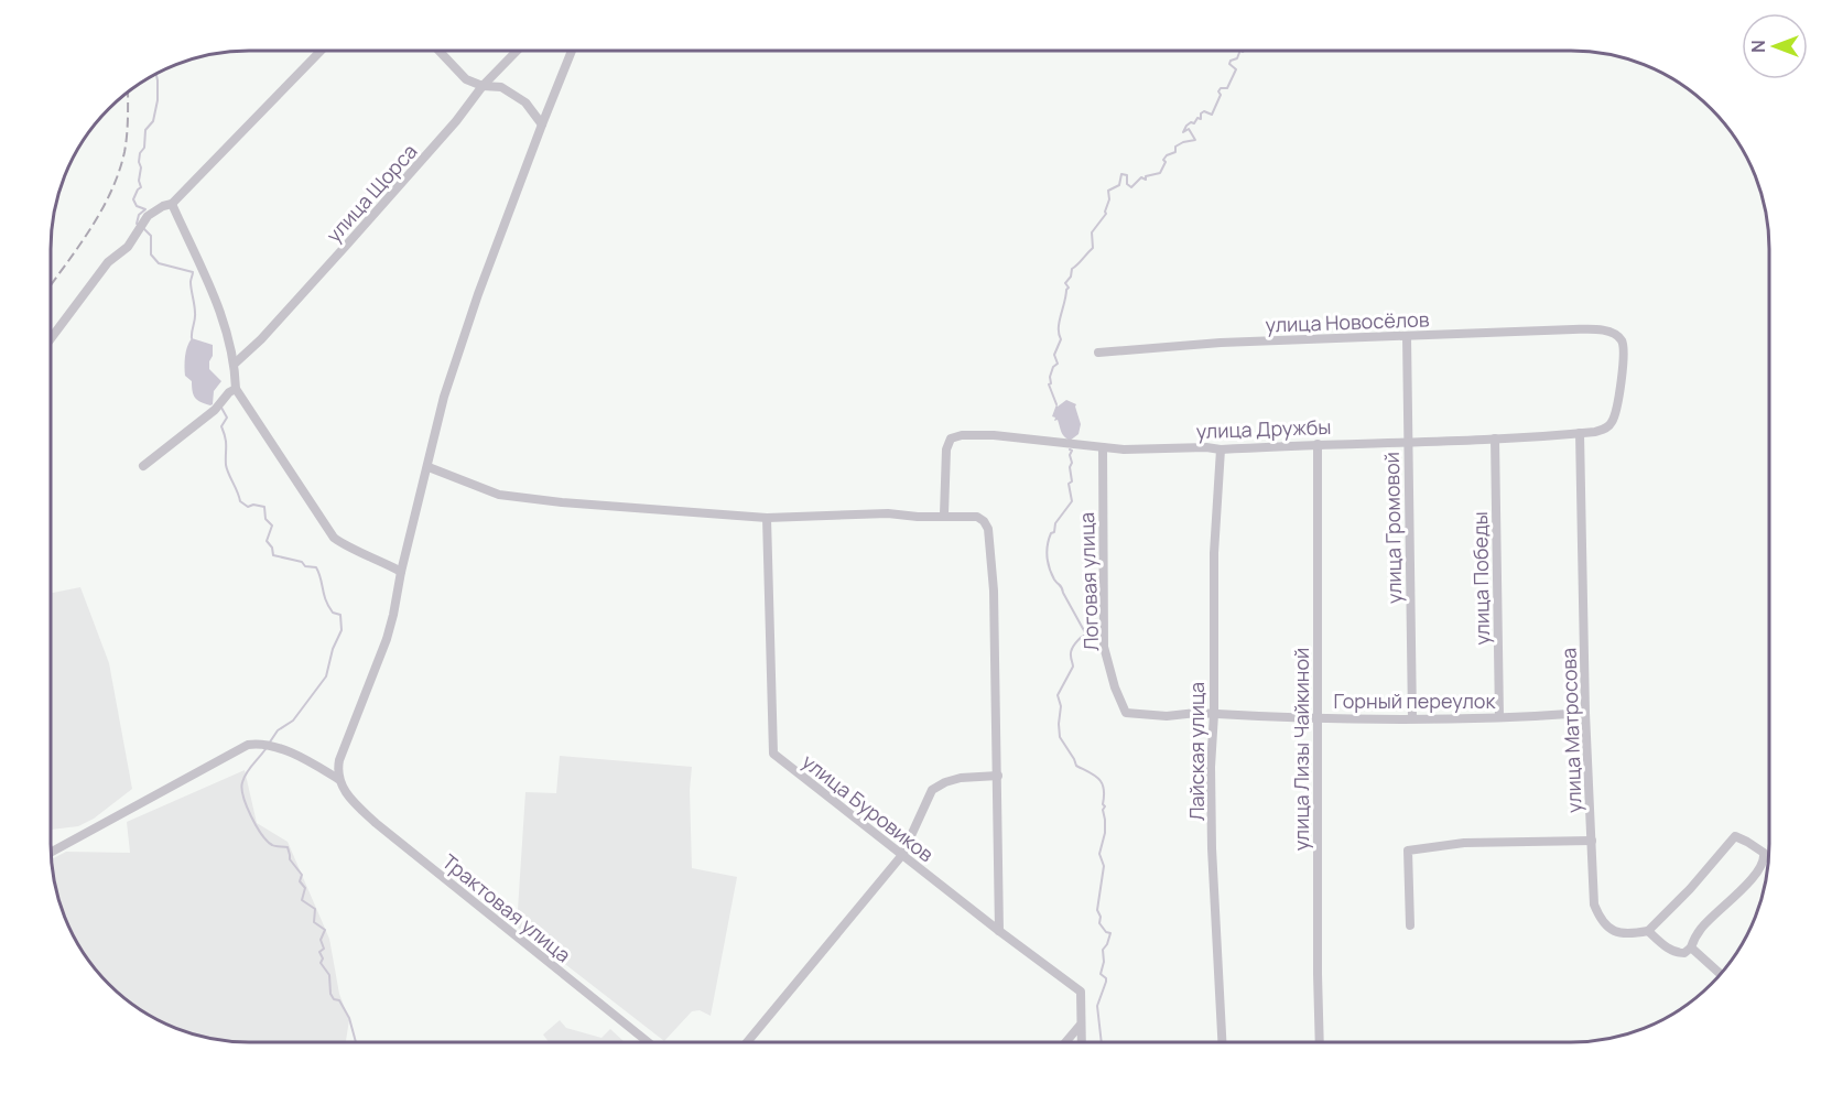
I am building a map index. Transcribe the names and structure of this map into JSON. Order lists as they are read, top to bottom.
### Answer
{
  "streets": {
    "street": [
      "улица Щорса",
      "улица Новосёлов",
      "улица Дружбы",
      "улица Громовой",
      "улица Победы",
      "Логовая улица",
      "Горный переулок",
      "улица Матросова",
      "улица Лизы Чайкиной",
      "Лайская улица",
      "улица Буровиков",
      "Трактовая улица"
    ]
  },
  "crossings": [
    ["улица Новосёлов", "улица Дружбы"],
    ["улица Новосёлов", "улица Громовой"],
    ["улица Дружбы", "улица Громовой"],
    ["улица Дружбы", "улица Победы"],
    ["улица Дружбы", "Логовая улица"],
    ["улица Дружбы", "улица Матросова"],
    ["улица Дружбы", "улица Лизы Чайкиной"],
    ["улица Дружбы", "Лайская улица"],
    ["улица Громовой", "Горный переулок"],
    ["улица Победы", "Горный переулок"],
    ["Логовая улица", "Горный переулок"],
    ["Горный переулок", "улица Матросова"],
    ["Горный переулок", "улица Лизы Чайкиной"],
    ["Горный переулок", "Лайская улица"]
  ],
  "north": "left"
}
